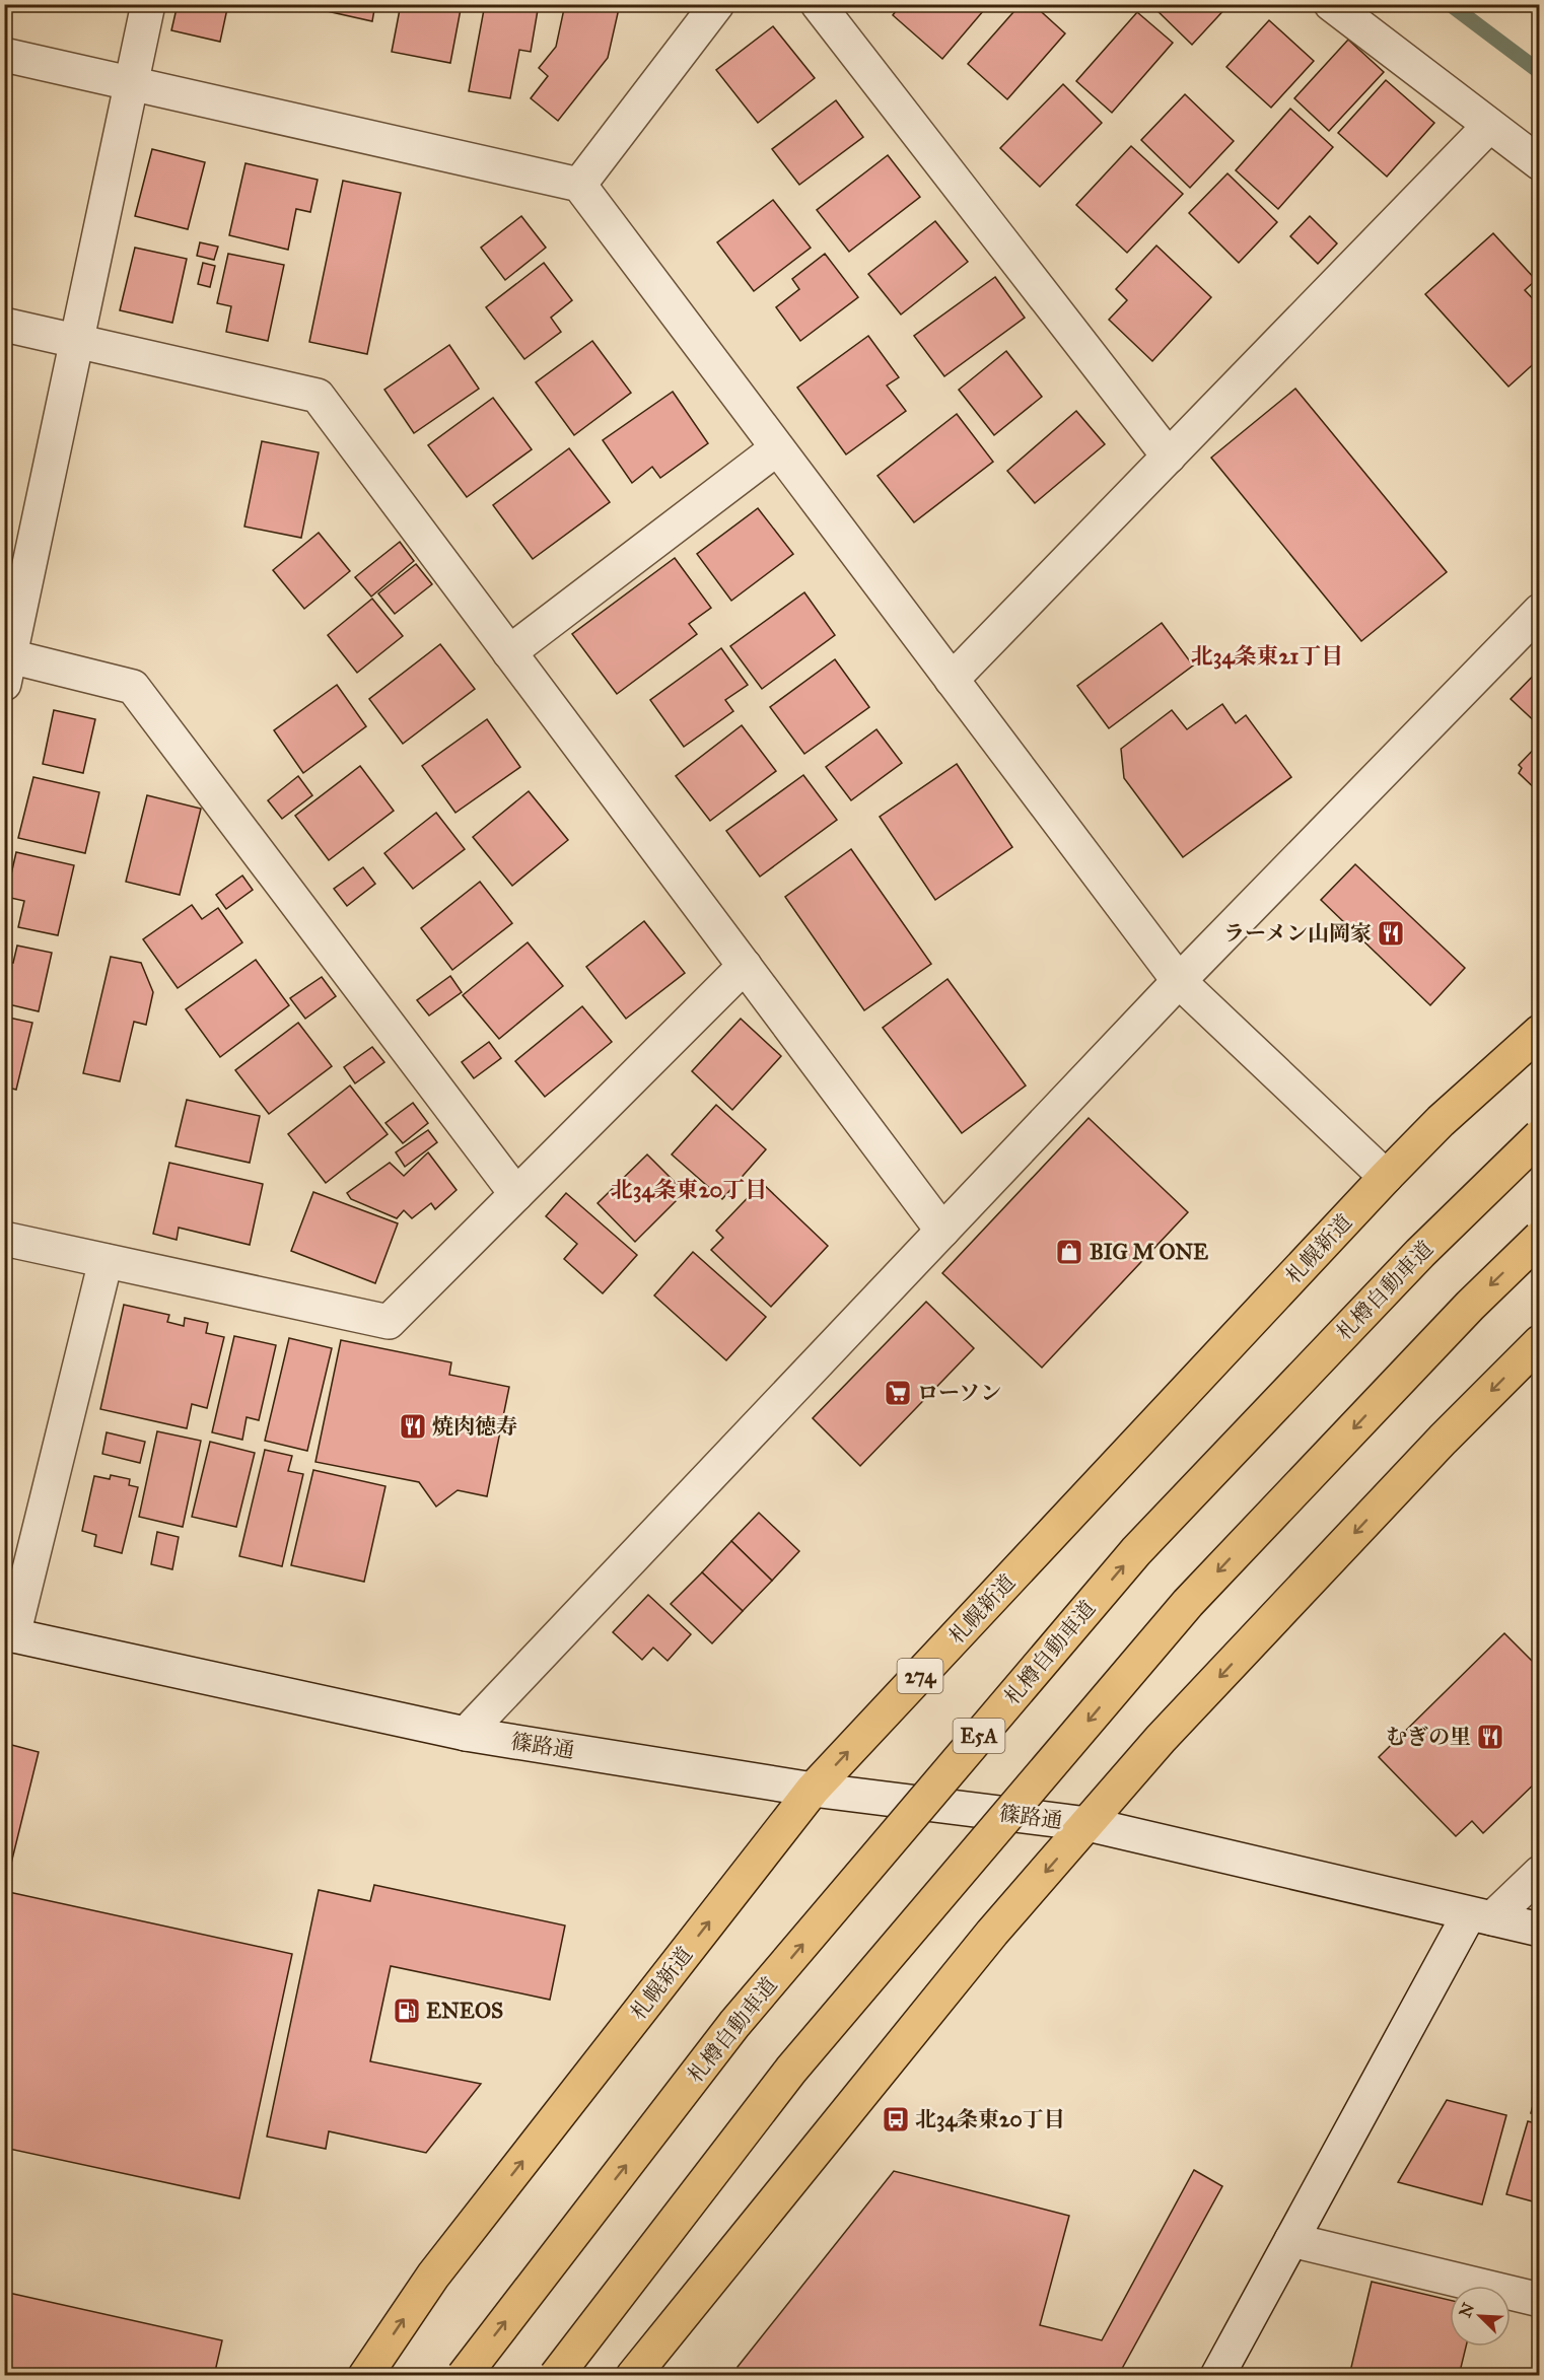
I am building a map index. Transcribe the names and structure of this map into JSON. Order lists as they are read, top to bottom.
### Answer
{
  "streets": {
    "highway": [
      "札幌新道",
      "札樽自動車道",
      "274",
      "E5A"
    ],
    "street": ["篠路通"]
  },
  "crossings": [
    ["札幌新道", "篠路通"]
  ],
  "districts": ["北34条東21丁目", "北34条東20丁目"],
  "places": {
    "restaurant": ["ラーメン山岡家", "焼肉徳寿", "むぎの里"],
    "shop": ["BIG M ONE"],
    "supermarket": ["ローソン"],
    "fuel station": ["ENEOS"],
    "bus stop": ["北34条東20丁目"]
  },
  "north": "top left"
}
